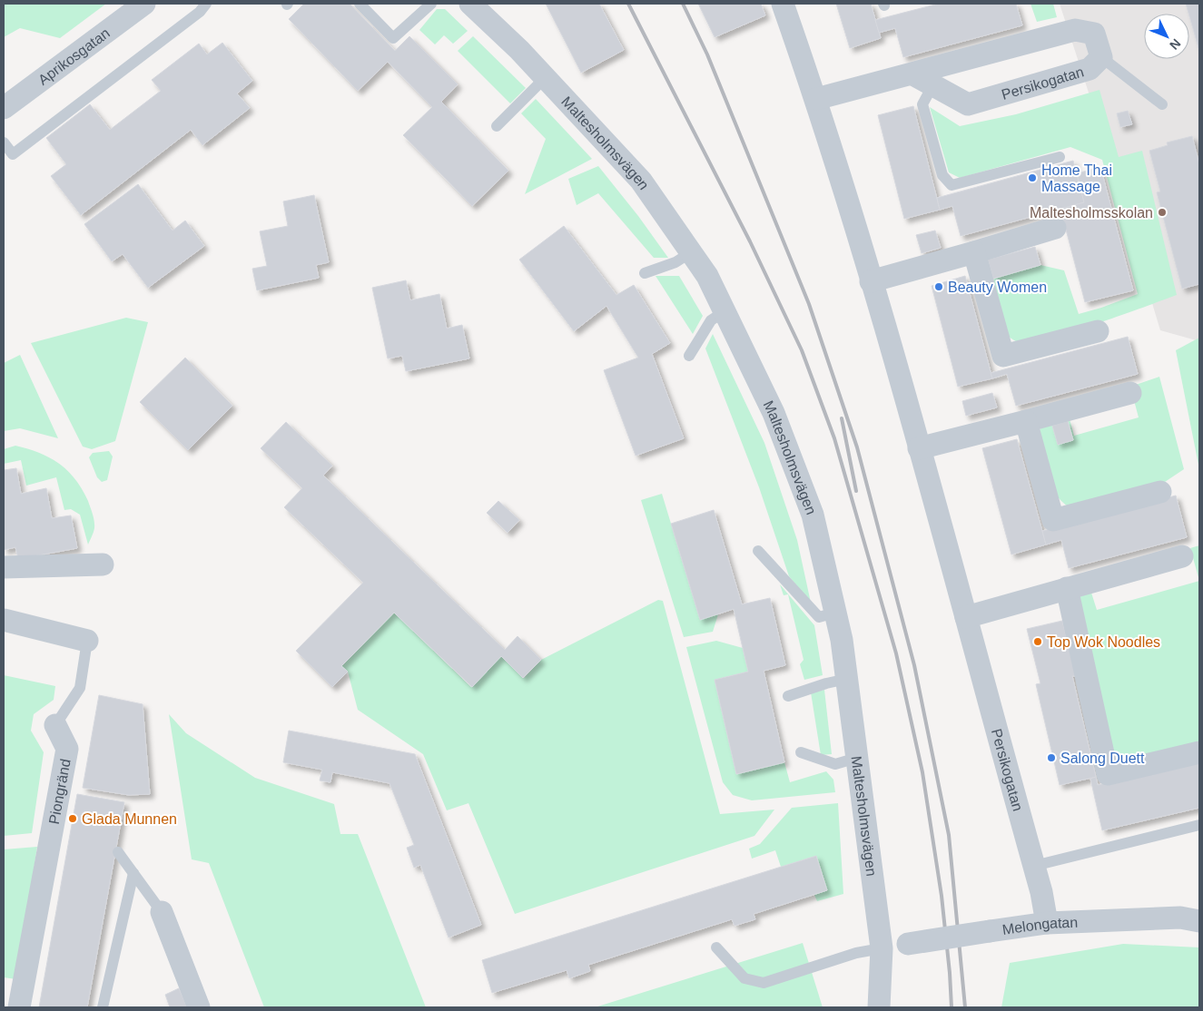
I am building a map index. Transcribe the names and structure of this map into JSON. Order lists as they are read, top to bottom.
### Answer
{
  "streets": {
    "street": [
      "Aprikosgatan",
      "Persikogatan",
      "Maltesholmsvägen",
      "Piongränd",
      "Melongatan"
    ]
  },
  "crossings": [
    ["Persikogatan", "Melongatan"],
    ["Maltesholmsvägen", "Melongatan"]
  ],
  "places": [
    "Home Thai Massage",
    "Maltesholmsskolan",
    "Beauty Women",
    "Top Wok Noodles",
    "Salong Duett",
    "Glada Munnen"
  ],
  "north": "bottom right"
}
